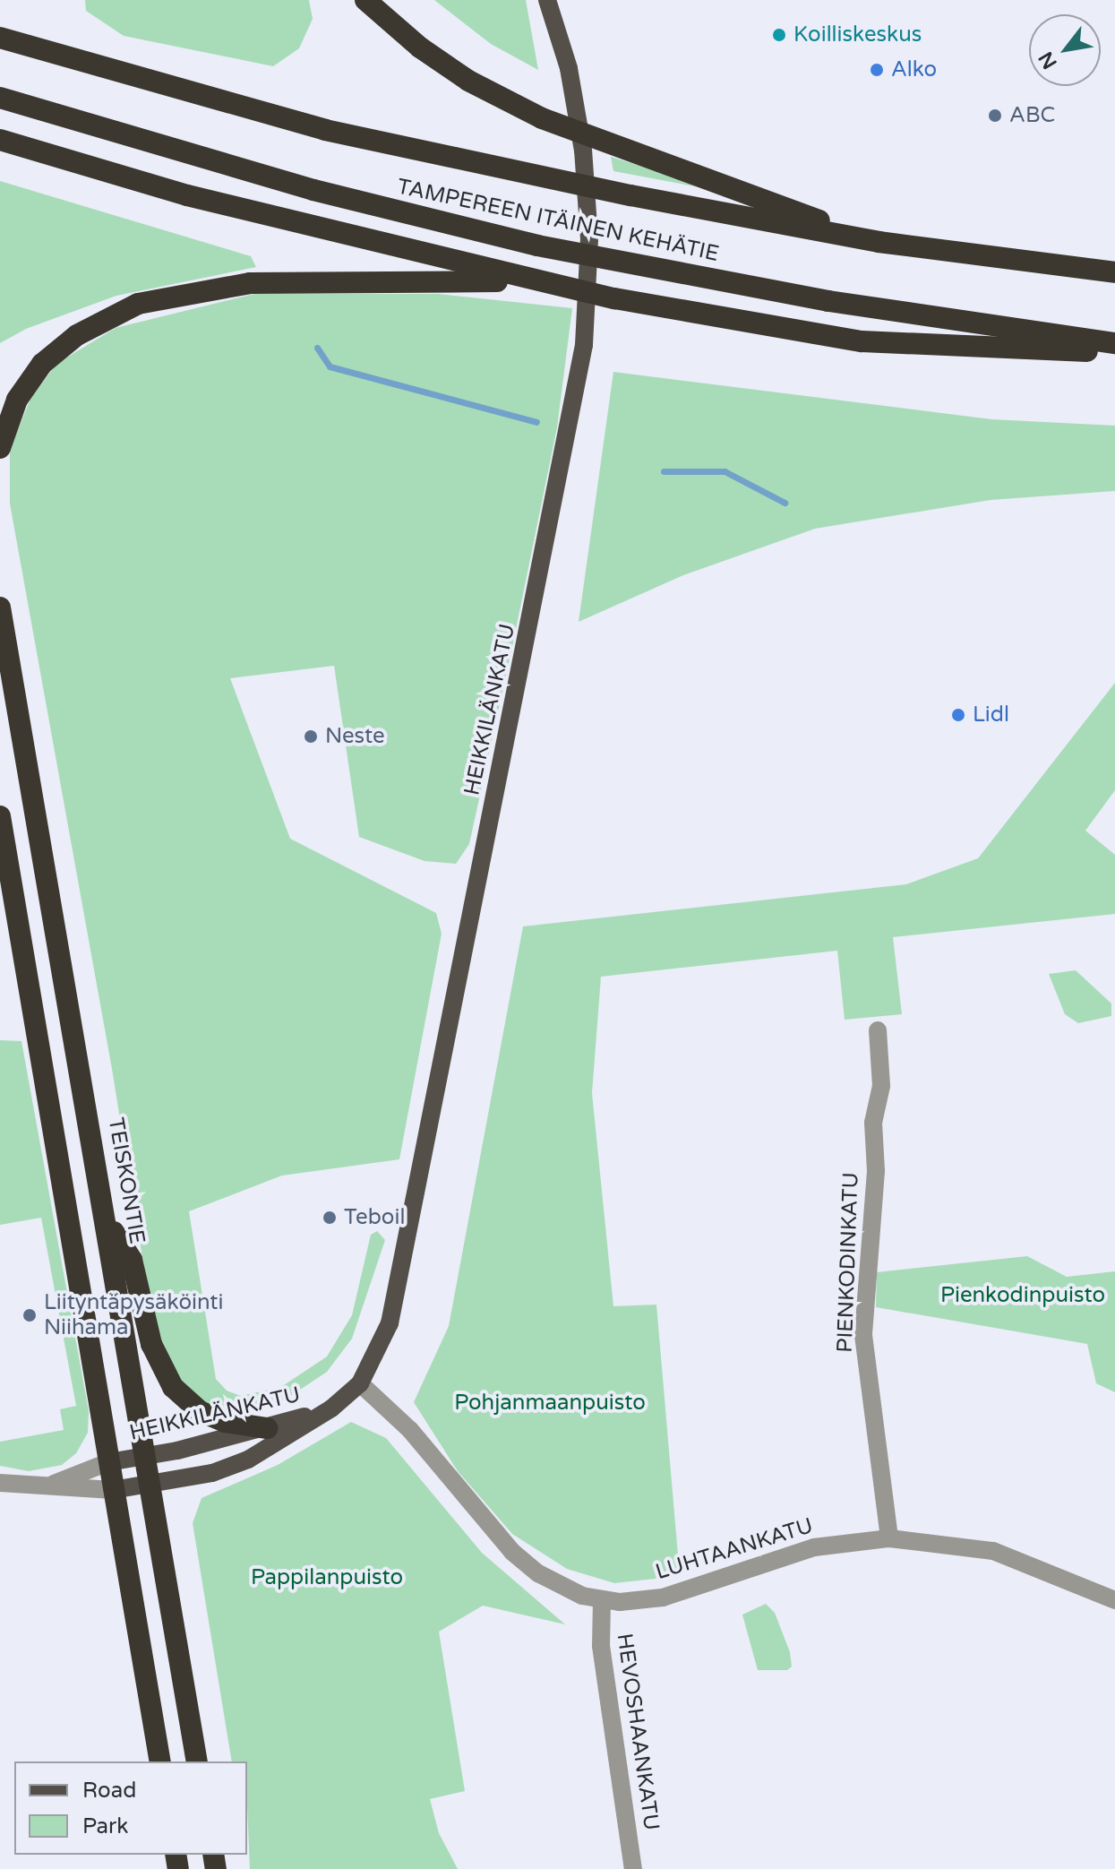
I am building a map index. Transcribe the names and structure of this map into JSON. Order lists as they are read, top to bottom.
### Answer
{
  "streets": {
    "highway": ["TAMPEREEN ITÄINEN KEHÄTIE", "TEISKONTIE"],
    "main road": ["HEIKKILÄNKATU"],
    "street": ["PIENKODINKATU", "LUHTAANKATU", "HEVOSHAANKATU"]
  },
  "crossings": [
    ["HEIKKILÄNKATU", "TEISKONTIE"],
    ["HEIKKILÄNKATU", "LUHTAANKATU"],
    ["PIENKODINKATU", "LUHTAANKATU"],
    ["LUHTAANKATU", "HEVOSHAANKATU"]
  ],
  "parks": ["Pienkodinpuisto", "Pohjanmaanpuisto", "Pappilanpuisto"],
  "places": [
    "Koilliskeskus",
    "Alko",
    "ABC",
    "Lidl",
    "Neste",
    "Teboil",
    "Liityntäpysäköinti Niihama"
  ],
  "legend": ["Road", "Park"],
  "north": "bottom left"
}
